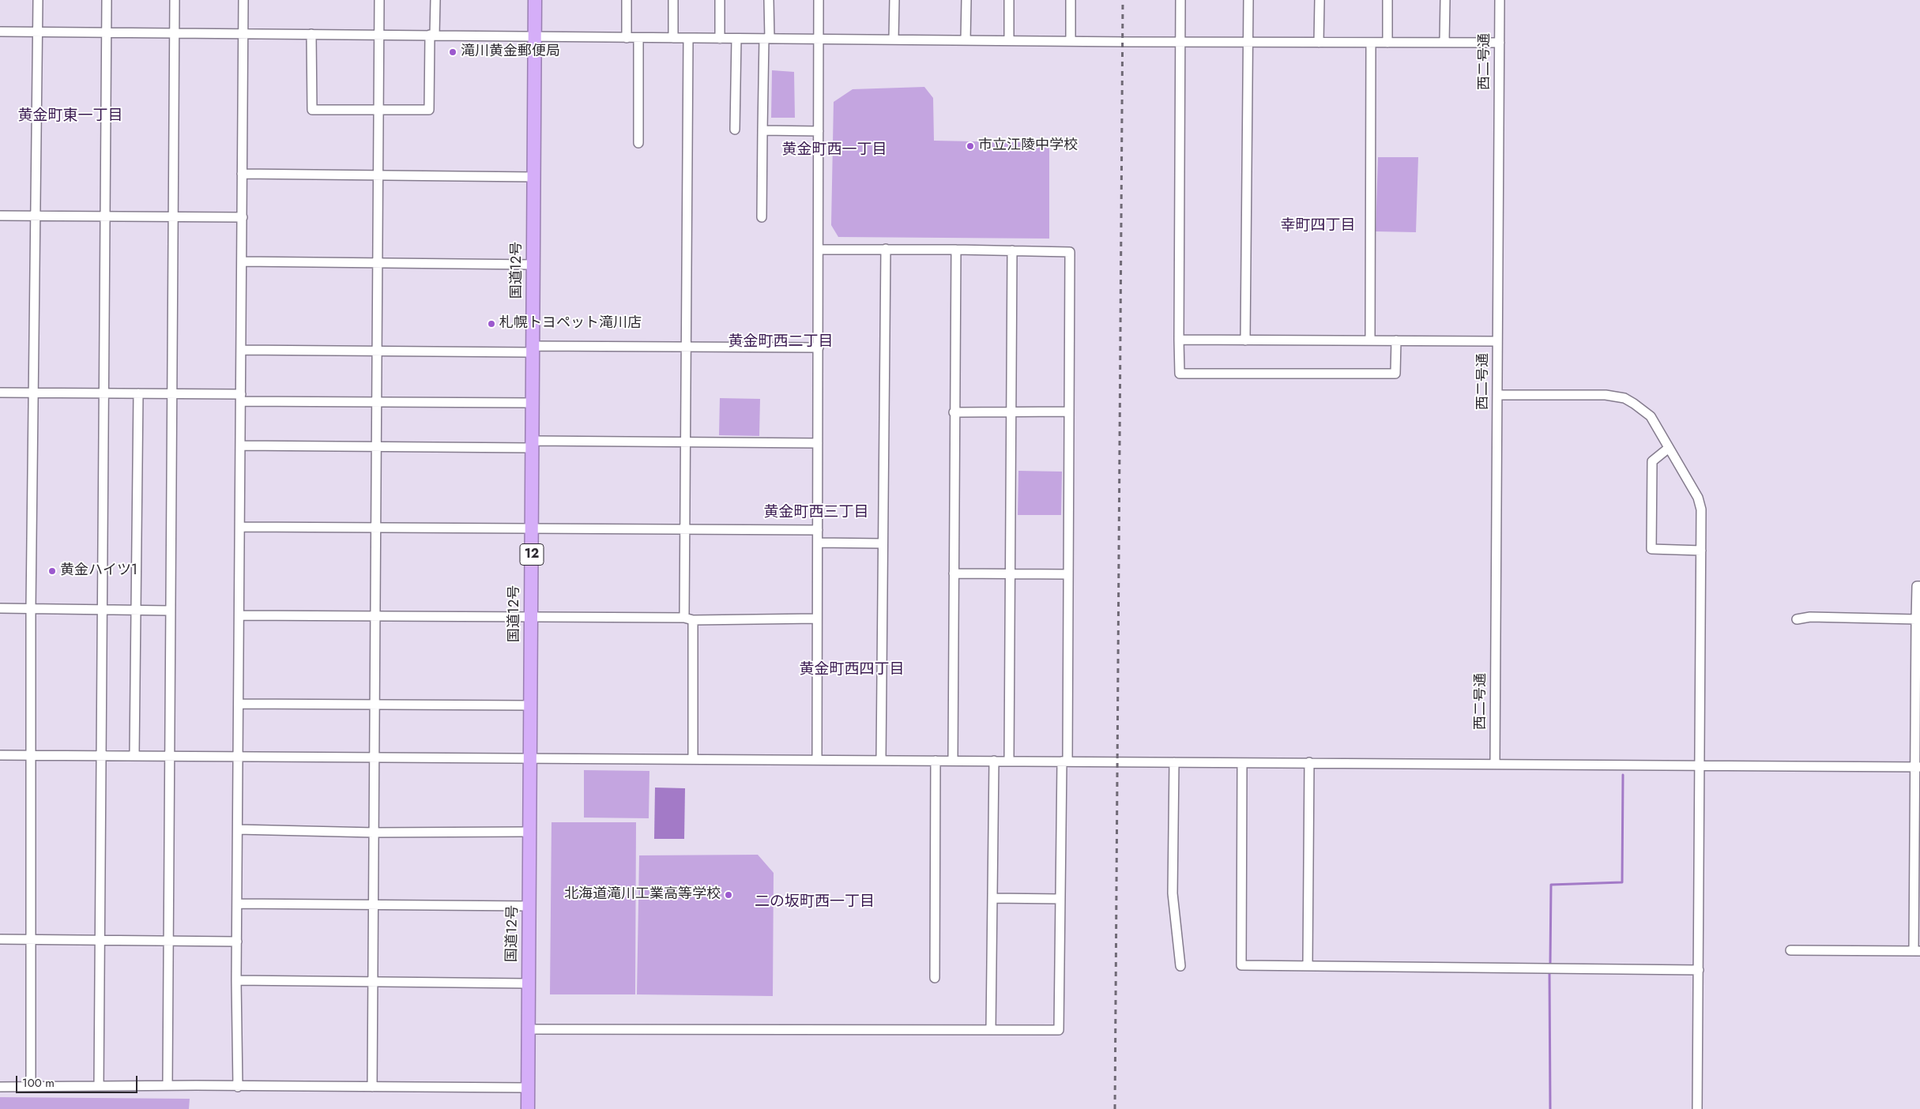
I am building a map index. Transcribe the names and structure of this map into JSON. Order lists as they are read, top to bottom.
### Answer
{
  "streets": {
    "highway": ["国道12号", "12"],
    "street": ["西二号通"]
  },
  "districts": [
    "黄金町東一丁目",
    "黄金町西一丁目",
    "幸町四丁目",
    "黄金町西二丁目",
    "黄金町西三丁目",
    "黄金町西四丁目",
    "二の坂町西一丁目"
  ],
  "places": [
    "滝川黄金郵便局",
    "市立江陵中学校",
    "札幌トヨペット滝川店",
    "黄金ハイツ1",
    "北海道滝川工業高等学校"
  ],
  "scale_bar": "100 m"
}
